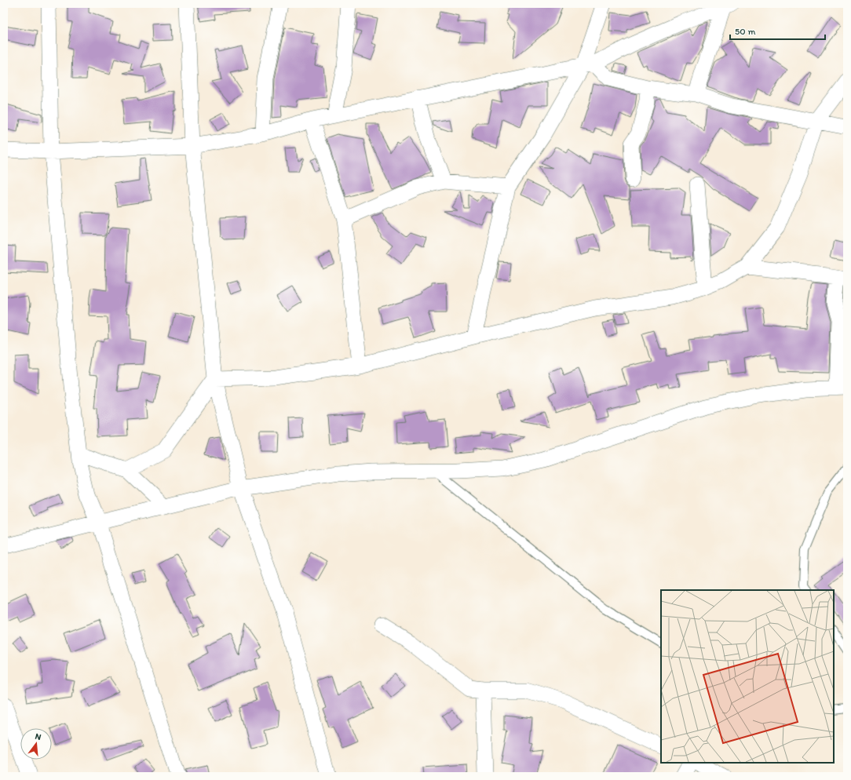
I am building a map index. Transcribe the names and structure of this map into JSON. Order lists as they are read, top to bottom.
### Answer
{
  "scale_bar": "50 m",
  "north": "top"
}
